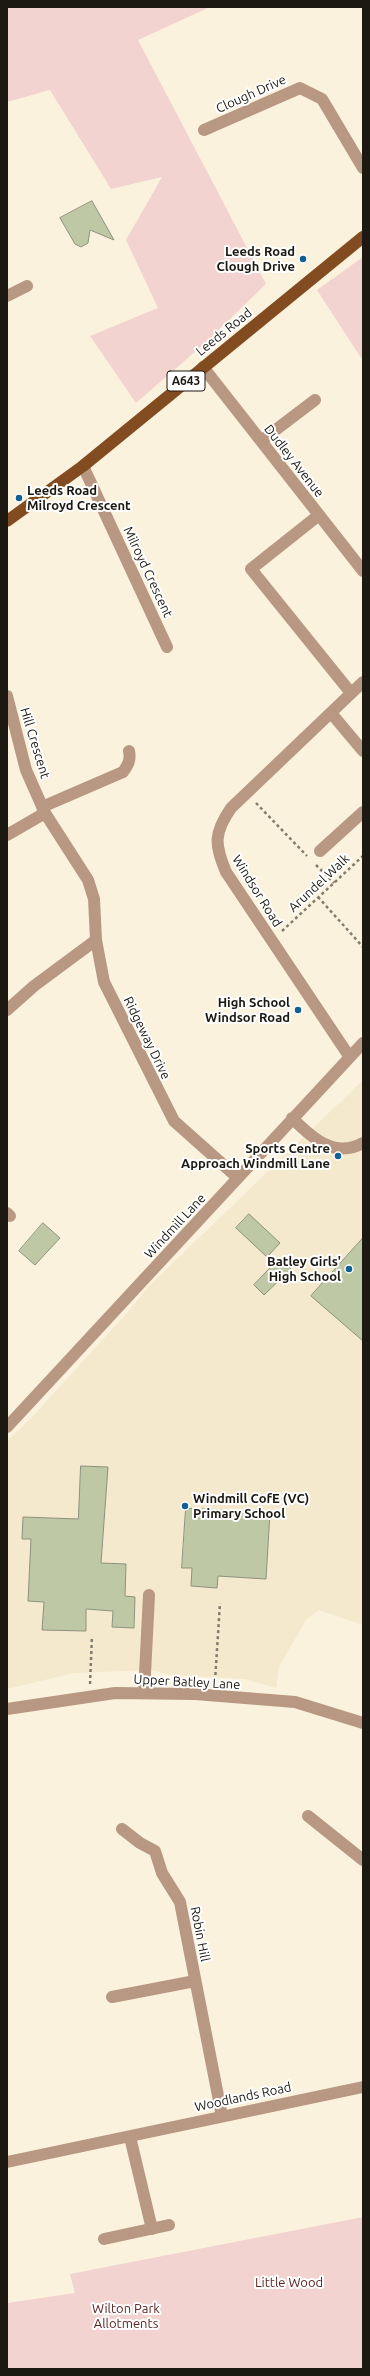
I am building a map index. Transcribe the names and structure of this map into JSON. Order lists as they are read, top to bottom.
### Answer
{
  "streets": {
    "main road": ["Leeds Road", "A643"],
    "street": [
      "Clough Drive",
      "Dudley Avenue",
      "Milroyd Crescent",
      "Hill Crescent",
      "Windsor Road",
      "Ridgeway Drive",
      "Windmill Lane",
      "Upper Batley Lane",
      "Robin Hill",
      "Woodlands Road"
    ],
    "path": ["Arundel Walk"]
  },
  "crossings": [
    ["Leeds Road", "Dudley Avenue"],
    ["Leeds Road", "Milroyd Crescent"],
    ["Hill Crescent", "Ridgeway Drive"],
    ["Arundel Walk", "Windsor Road"],
    ["Windsor Road", "Windmill Lane"],
    ["Ridgeway Drive", "Windmill Lane"],
    ["Robin Hill", "Woodlands Road"]
  ],
  "parks": ["Little Wood", "Wilton Park Allotments"],
  "places": [
    "Leeds Road Clough Drive",
    "Leeds Road Milroyd Crescent",
    "High School Windsor Road",
    "Sports Centre Approach Windmill Lane",
    "Batley Girls' High School",
    "Windmill CofE (VC) Primary School"
  ]
}
